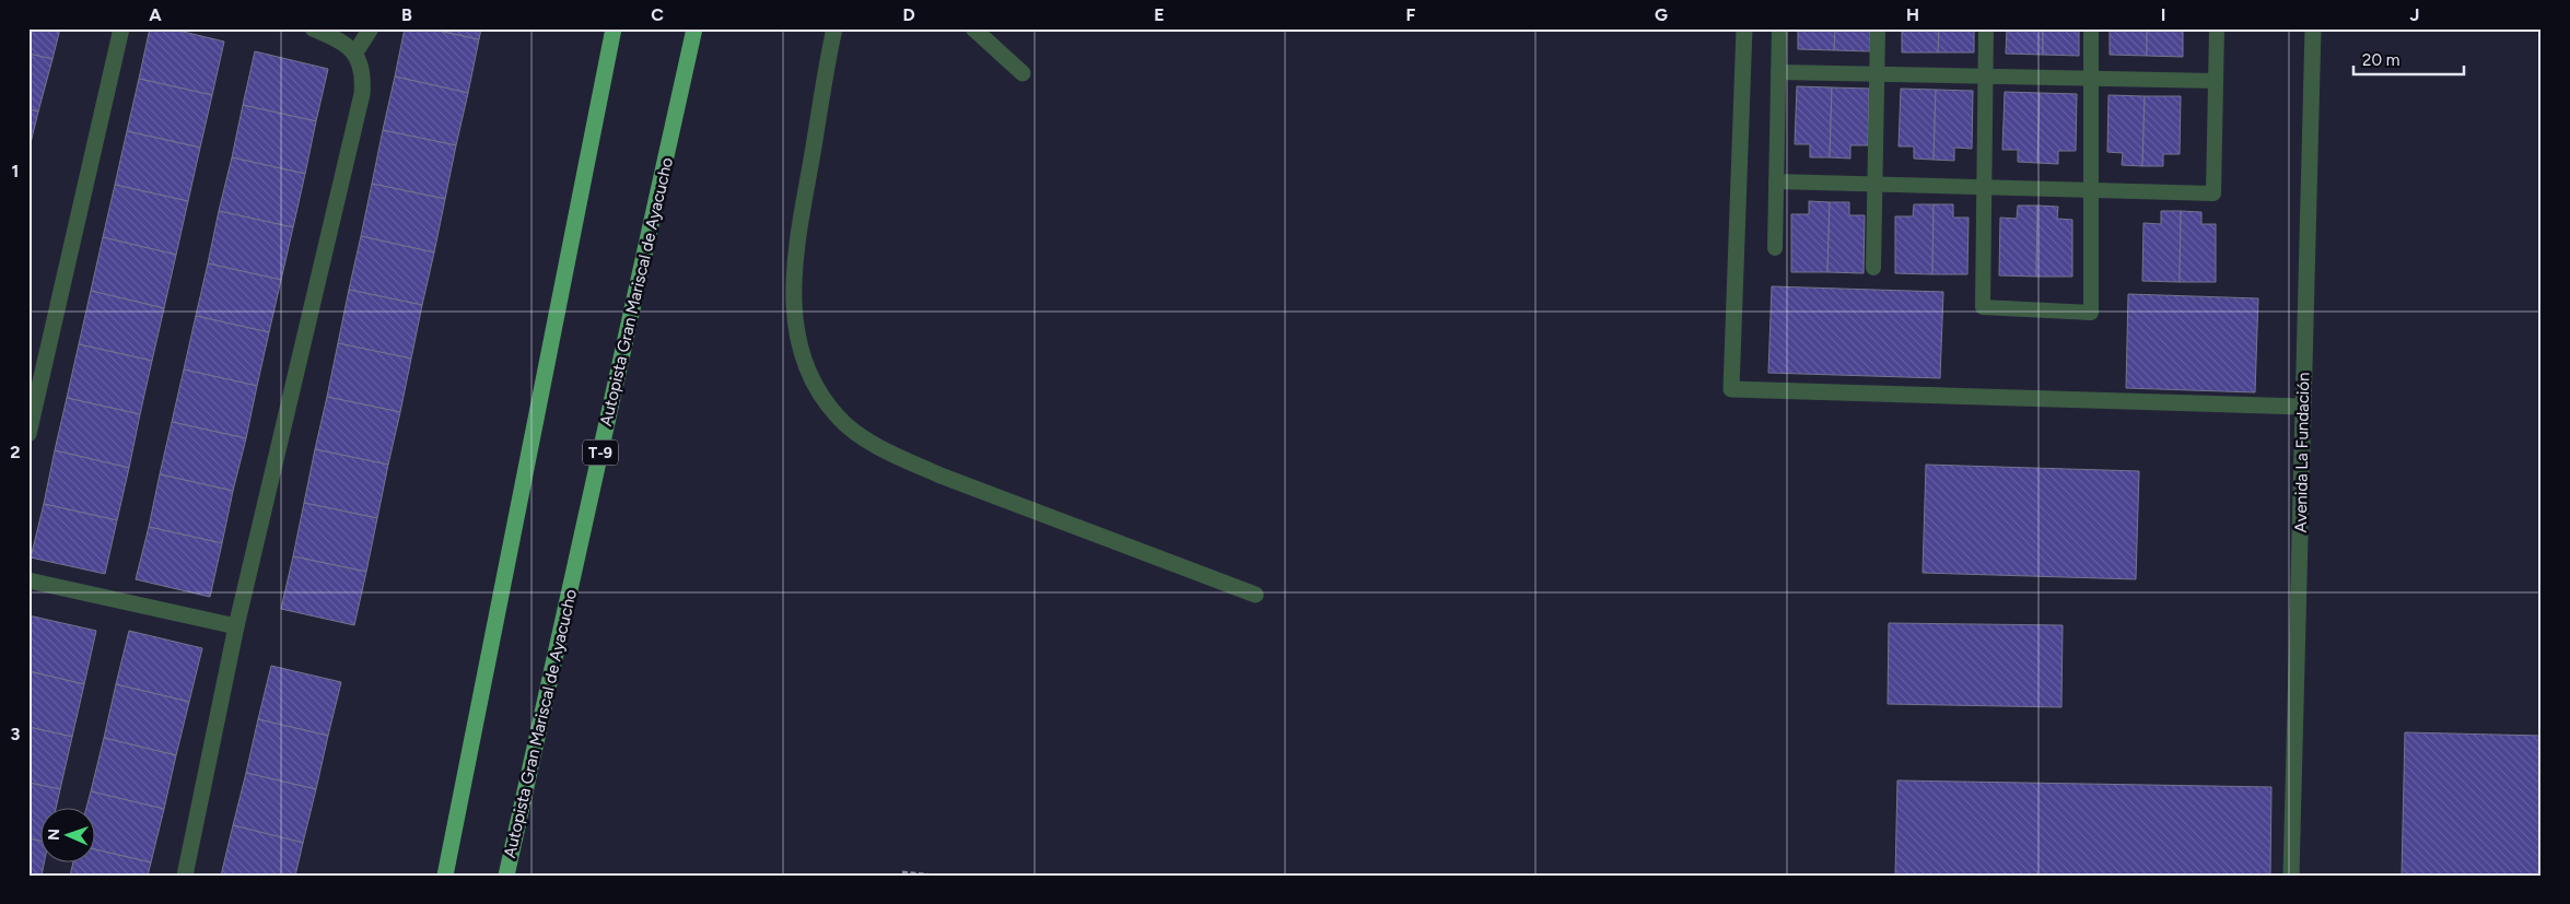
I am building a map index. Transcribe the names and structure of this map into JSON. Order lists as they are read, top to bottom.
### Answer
{
  "streets": {
    "highway": ["Autopista Gran Mariscal de Ayacucho", "T-9"],
    "street": ["Avenida La Fundación"]
  },
  "scale_bar": "20 m",
  "north": "left",
  "grid": {
    "columns": [
      "A",
      "B",
      "C",
      "D",
      "E",
      "F",
      "G",
      "H",
      "I",
      "J"
    ],
    "rows": ["1", "2", "3"]
  }
}
